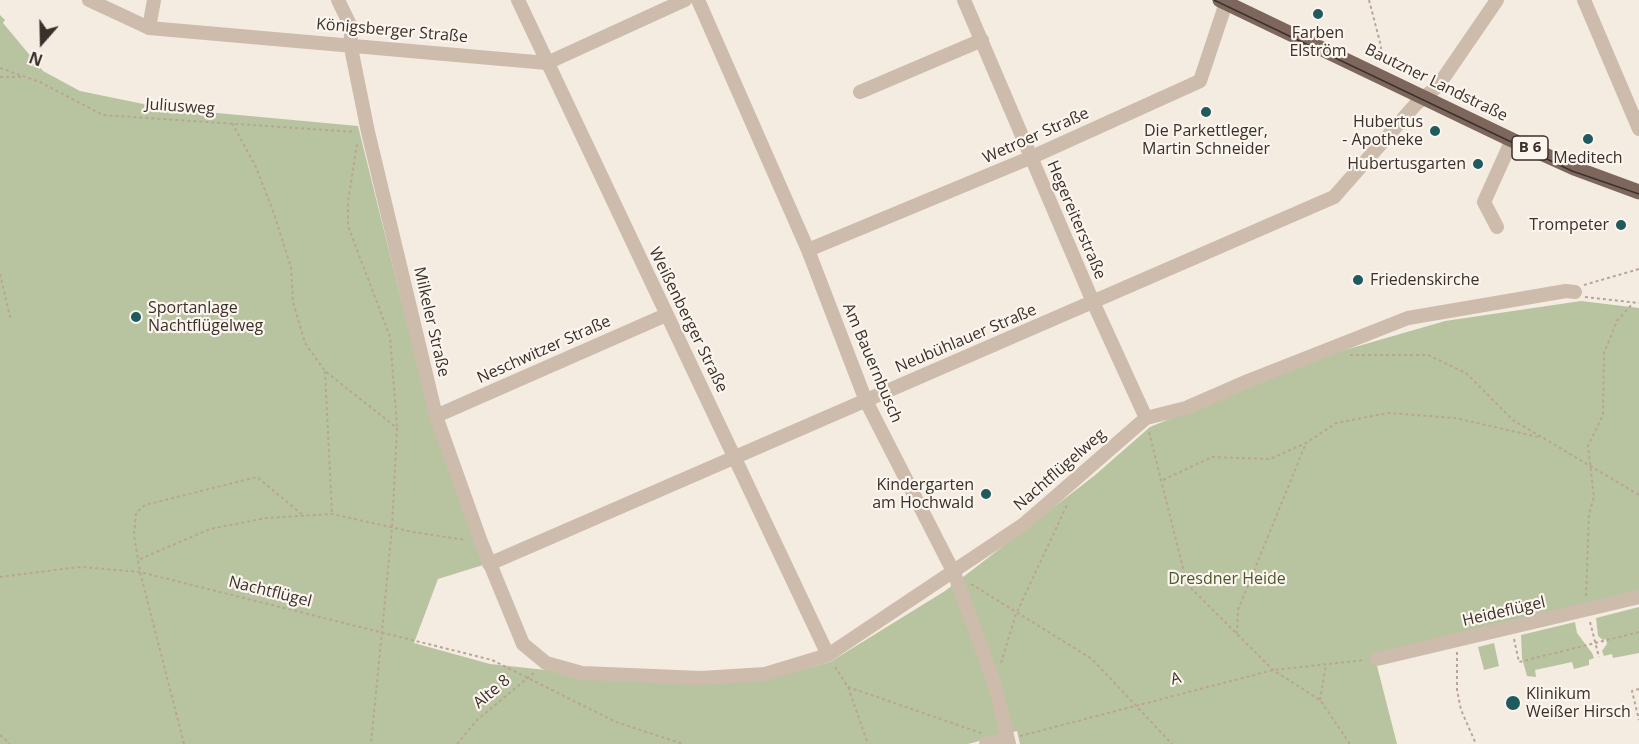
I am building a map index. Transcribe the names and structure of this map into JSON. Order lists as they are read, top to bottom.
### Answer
{
  "streets": {
    "main road": ["Bautzner Landstraße", "B 6"],
    "street": [
      "Königsberger Straße",
      "Wetroer Straße",
      "Hegereiterstraße",
      "Weißenberger Straße",
      "Milkeler Straße",
      "Neubühlauer Straße",
      "Neschwitzer Straße",
      "Am Bauernbusch",
      "Nachtflügelweg",
      "Heideflügel"
    ],
    "path": [
      "Juliusweg",
      "Nachtflügel",
      "A",
      "Alte 8"
    ]
  },
  "crossings": [
    ["Königsberger Straße", "Weißenberger Straße"],
    ["Königsberger Straße", "Milkeler Straße"],
    ["Bautzner Landstraße", "Wetroer Straße"],
    ["Bautzner Landstraße", "Neubühlauer Straße"],
    ["Juliusweg", "Milkeler Straße"],
    ["Wetroer Straße", "Hegereiterstraße"],
    ["Wetroer Straße", "Am Bauernbusch"],
    ["Hegereiterstraße", "Neubühlauer Straße"],
    ["Hegereiterstraße", "Nachtflügelweg"],
    ["Weißenberger Straße", "Neubühlauer Straße"],
    ["Weißenberger Straße", "Neschwitzer Straße"],
    ["Weißenberger Straße", "Nachtflügelweg"],
    ["Milkeler Straße", "Neubühlauer Straße"],
    ["Milkeler Straße", "Neschwitzer Straße"],
    ["Milkeler Straße", "Nachtflügelweg"],
    ["Neubühlauer Straße", "Am Bauernbusch"],
    ["Am Bauernbusch", "Nachtflügelweg"],
    ["Am Bauernbusch", "A"],
    ["Nachtflügelweg", "Alte 8"],
    ["Nachtflügel", "Alte 8"],
    ["Heideflügel", "A"]
  ],
  "parks": ["Dresdner Heide"],
  "places": [
    "Farben Elström",
    "Die Parkettleger, Martin Schneider",
    "Hubertus - Apotheke",
    "Meditech",
    "Hubertusgarten",
    "Trompeter",
    "Friedenskirche",
    "Sportanlage Nachtflügelweg",
    "Kindergarten am Hochwald",
    "Klinikum Weißer Hirsch"
  ],
  "north": "bottom"
}
